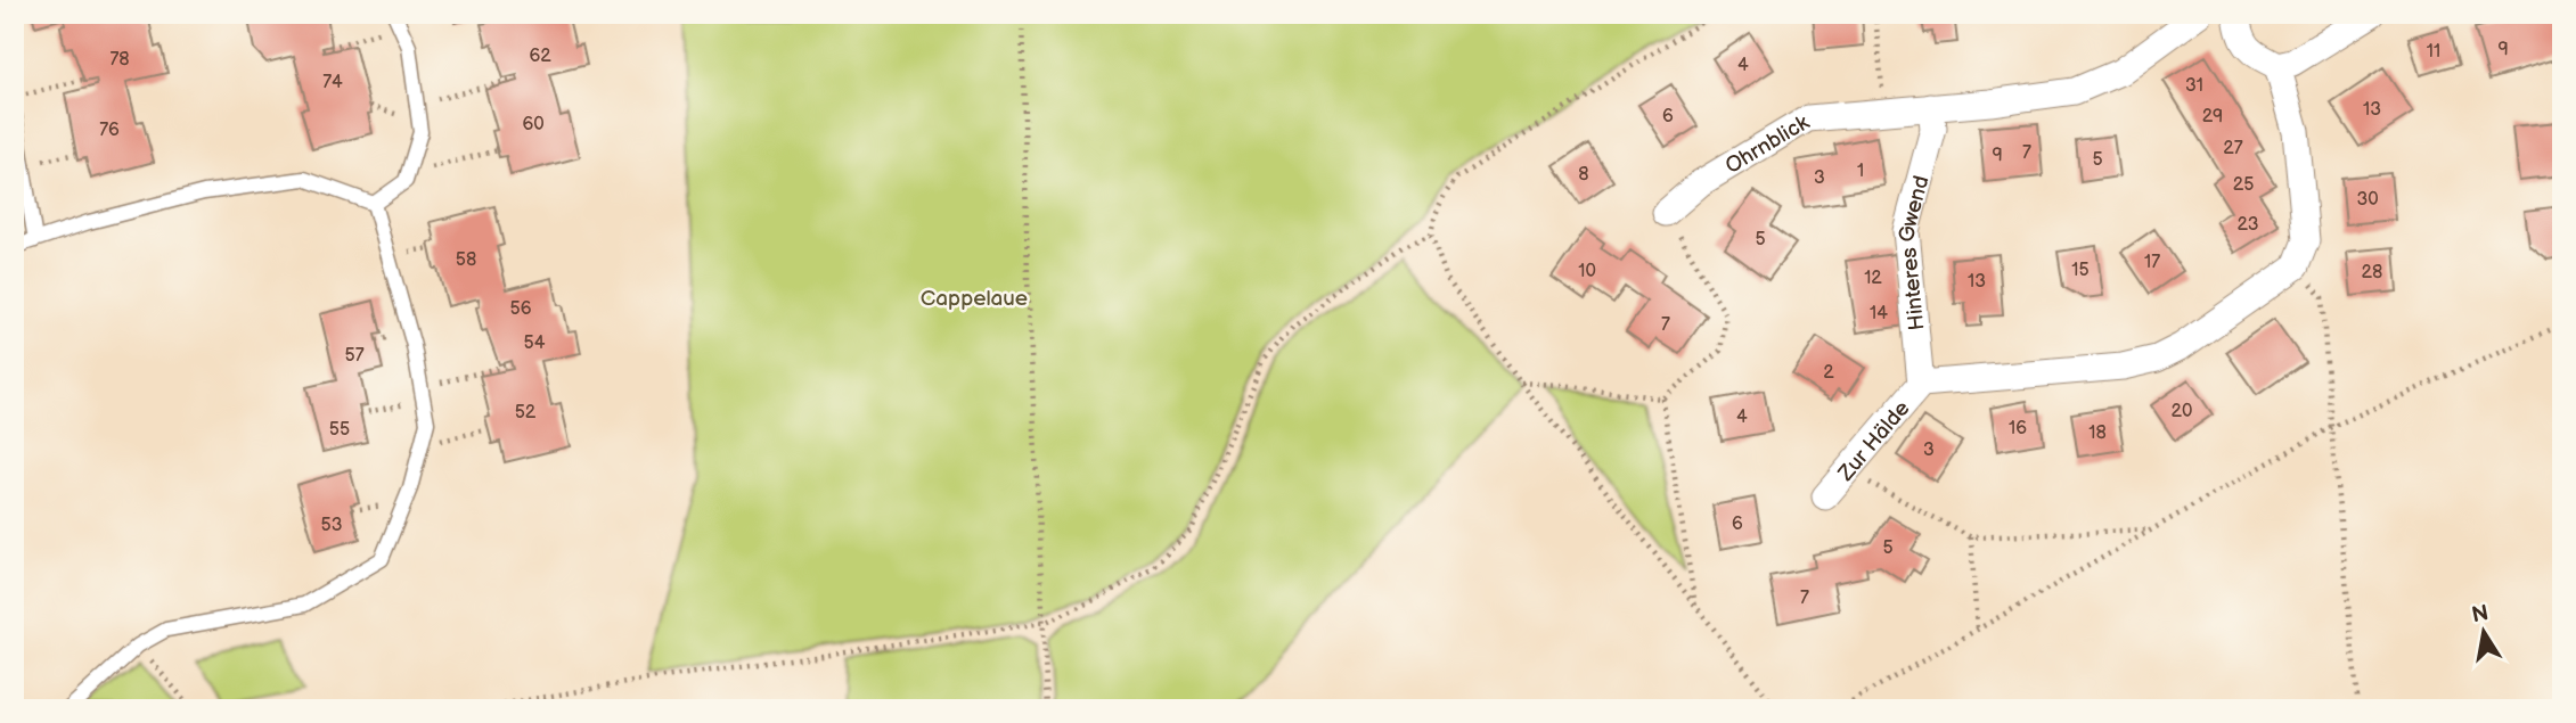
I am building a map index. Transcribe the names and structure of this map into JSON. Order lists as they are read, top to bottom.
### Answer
{
  "streets": {
    "street": ["Ohrnblick", "Hinteres Gwend", "Zur Hälde"]
  },
  "crossings": [
    ["Ohrnblick", "Hinteres Gwend"],
    ["Hinteres Gwend", "Zur Hälde"]
  ],
  "parks": ["Cappelaue"],
  "house_numbers": [
    "9",
    "11",
    "62",
    "78",
    "4",
    "74",
    "31",
    "13",
    "6",
    "29",
    "60",
    "76",
    "27",
    "7",
    "9",
    "5",
    "1",
    "8",
    "3",
    "25",
    "30",
    "23",
    "5",
    "58",
    "17",
    "15",
    "10",
    "28",
    "12",
    "13",
    "56",
    "14",
    "7",
    "54",
    "57",
    "2",
    "20",
    "52",
    "4",
    "16",
    "55",
    "18",
    "3",
    "6",
    "53",
    "5",
    "7"
  ],
  "north": "top"
}
